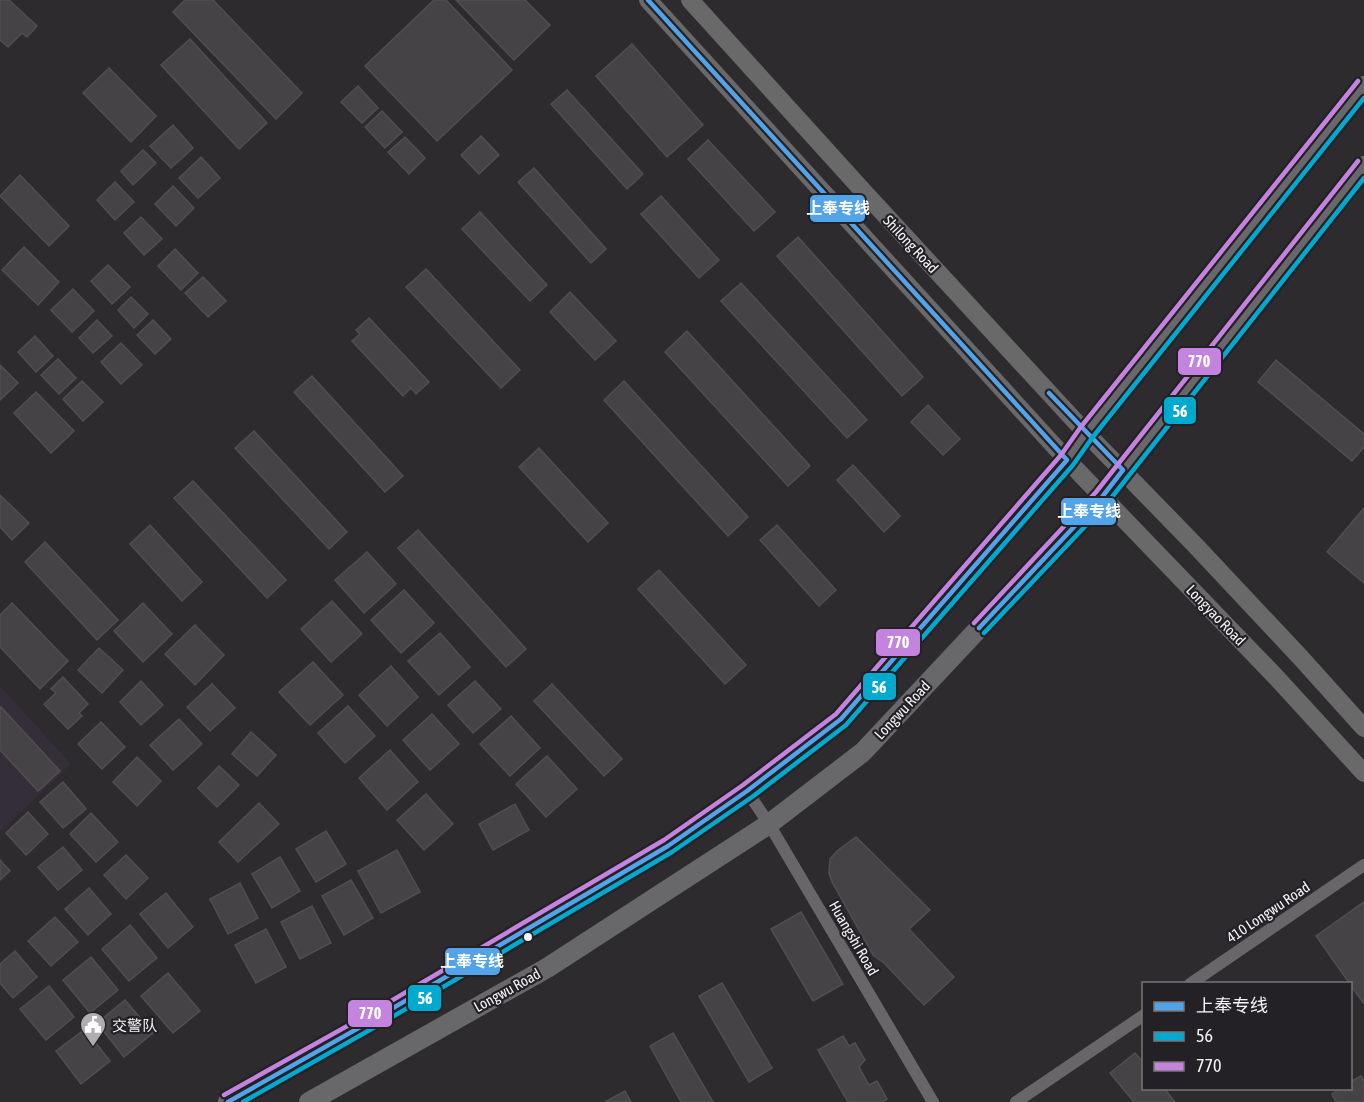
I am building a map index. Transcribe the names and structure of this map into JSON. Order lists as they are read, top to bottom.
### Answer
{
  "streets": {
    "main road": ["Shilong Road", "Longyao Road", "Longwu Road"],
    "street": ["410 Longwu Road", "Huangshi Road"]
  },
  "crossings": [
    ["Shilong Road", "Longyao Road"],
    ["Longyao Road", "Longwu Road"],
    ["Longwu Road", "Huangshi Road"]
  ],
  "places": {
    "public building": ["交警队"]
  },
  "lines": ["transit line 上奉专线", "transit line 770", "transit line 56"],
  "legend": ["上奉专线", "56", "770"]
}
